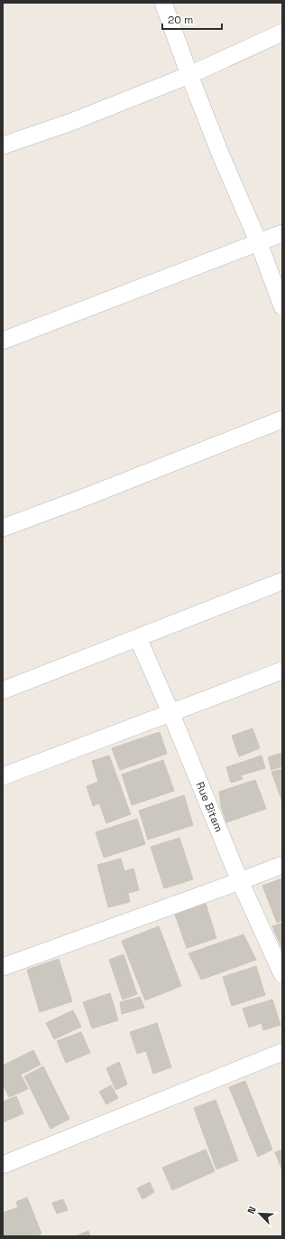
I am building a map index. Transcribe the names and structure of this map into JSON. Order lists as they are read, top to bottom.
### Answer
{
  "streets": {
    "street": ["Rue Bitam"]
  },
  "scale_bar": "20 m",
  "north": "top left"
}
